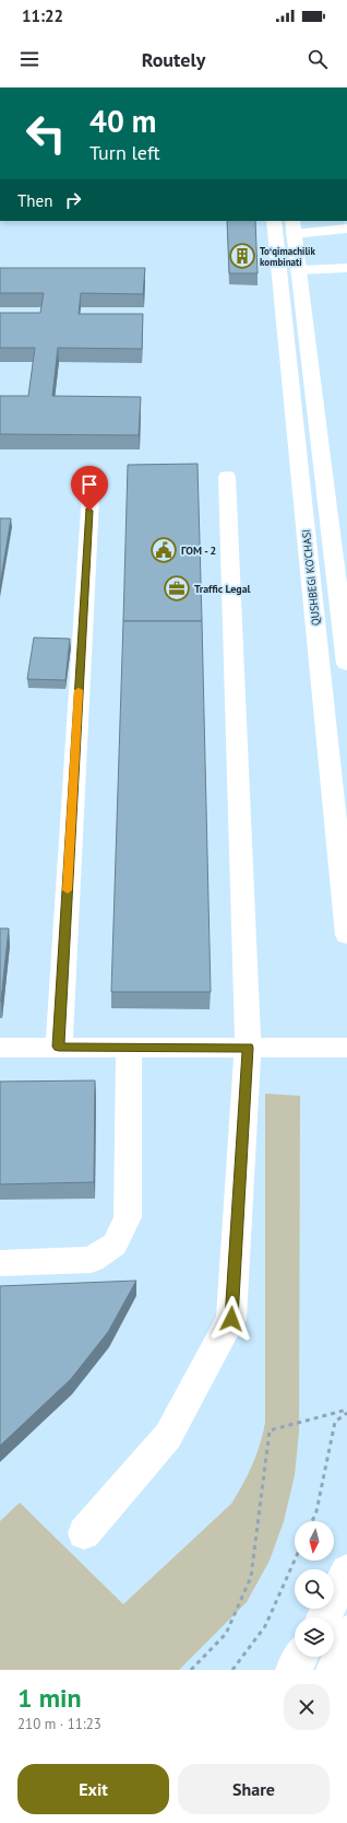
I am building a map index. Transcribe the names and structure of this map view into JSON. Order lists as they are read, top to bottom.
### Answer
{
  "streets": {
    "main road": ["QUSHBEGI KO'CHASI"]
  },
  "places": {
    "building": ["Toʻqimachilik kombinati"],
    "public building": ["ГОМ - 2"],
    "office": ["Traffic Legal"]
  },
  "north": "bottom",
  "page": {
    "status": "11:22",
    "header": "Routely",
    "turn": ["40 m", "Turn left"],
    "then": "Then",
    "heading": ["1 min", "210 m · 11:23"],
    "buttons": ["Exit", "Share"]
  }
}
